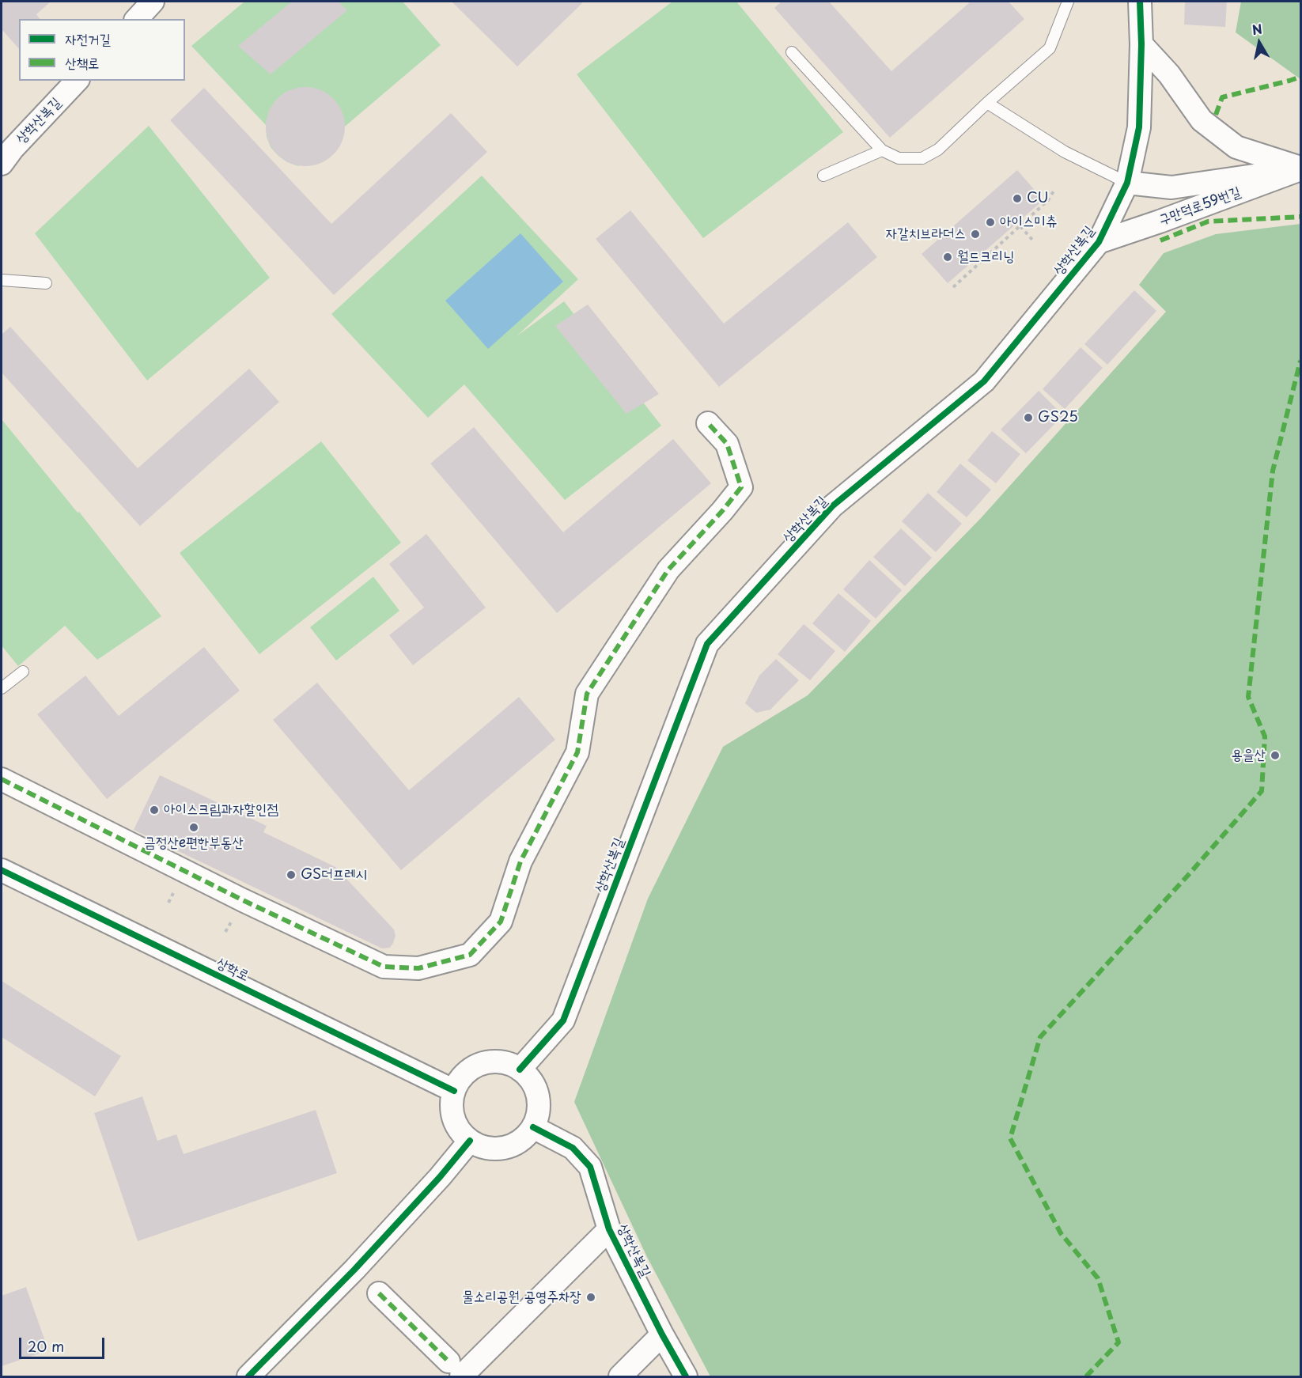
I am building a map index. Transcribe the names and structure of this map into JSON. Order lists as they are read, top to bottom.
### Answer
{
  "streets": {
    "street": ["상학산복길", "구만덕로59번길", "상학로"]
  },
  "crossings": [
    ["상학산복길", "구만덕로59번길"],
    ["상학산복길", "상학로"]
  ],
  "places": [
    "CU",
    "아이스미츄",
    "자갈치브라더스",
    "월드크리닝",
    "GS25",
    "용을산",
    "아이스크림과자할인점",
    "금정산e편한부동산",
    "GS더프레시",
    "물소리공원 공영주차장"
  ],
  "legend": ["자전거길", "산책로"],
  "scale_bar": "20 m",
  "north": "top"
}
